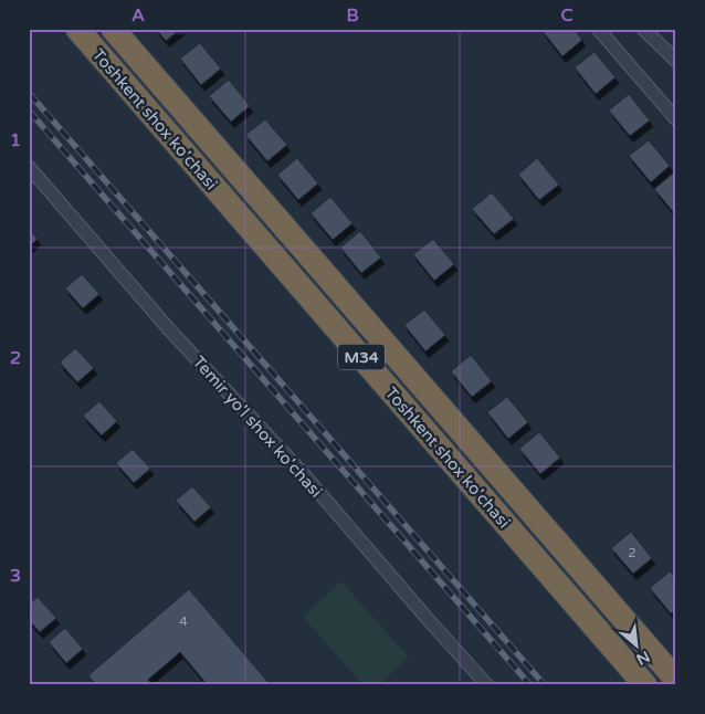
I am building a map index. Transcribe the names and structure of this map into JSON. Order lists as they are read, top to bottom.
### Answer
{
  "streets": {
    "highway": ["Toshkent shox ko'chasi", "M34"],
    "street": ["Temir yo'l shox ko'chasi"]
  },
  "house_numbers": ["2", "4"],
  "north": "bottom right",
  "grid": {
    "columns": ["A", "B", "C"],
    "rows": ["1", "2", "3"]
  }
}
